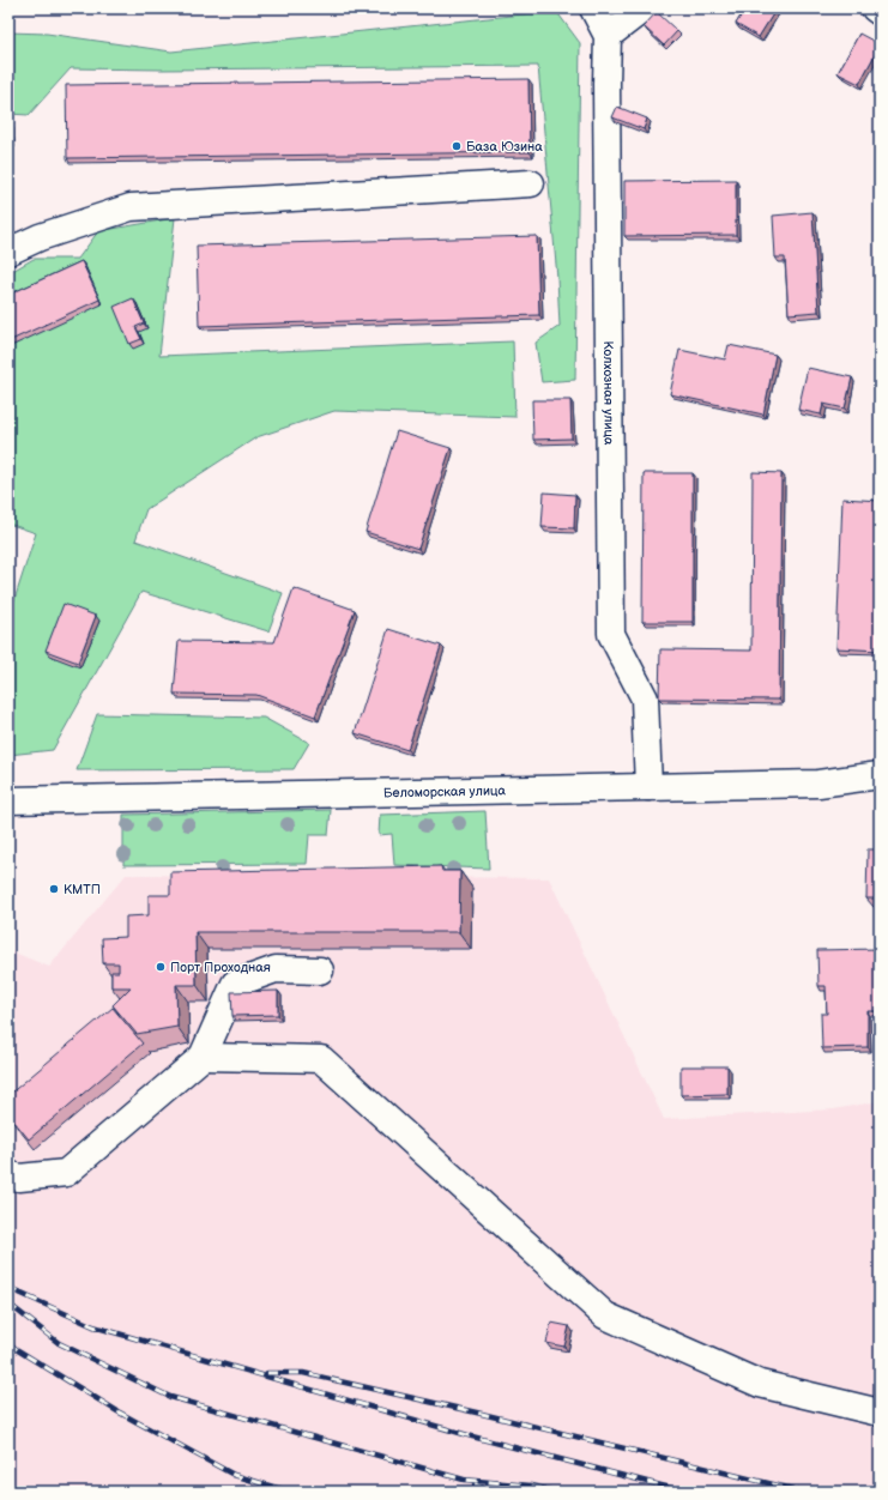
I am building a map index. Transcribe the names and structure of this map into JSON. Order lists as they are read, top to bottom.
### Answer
{
  "streets": {
    "street": ["Колхозная улица", "Беломорская улица"]
  },
  "crossings": [
    ["Колхозная улица", "Беломорская улица"]
  ],
  "places": ["База Юзина", "КМТП", "Порт Проходная"]
}
